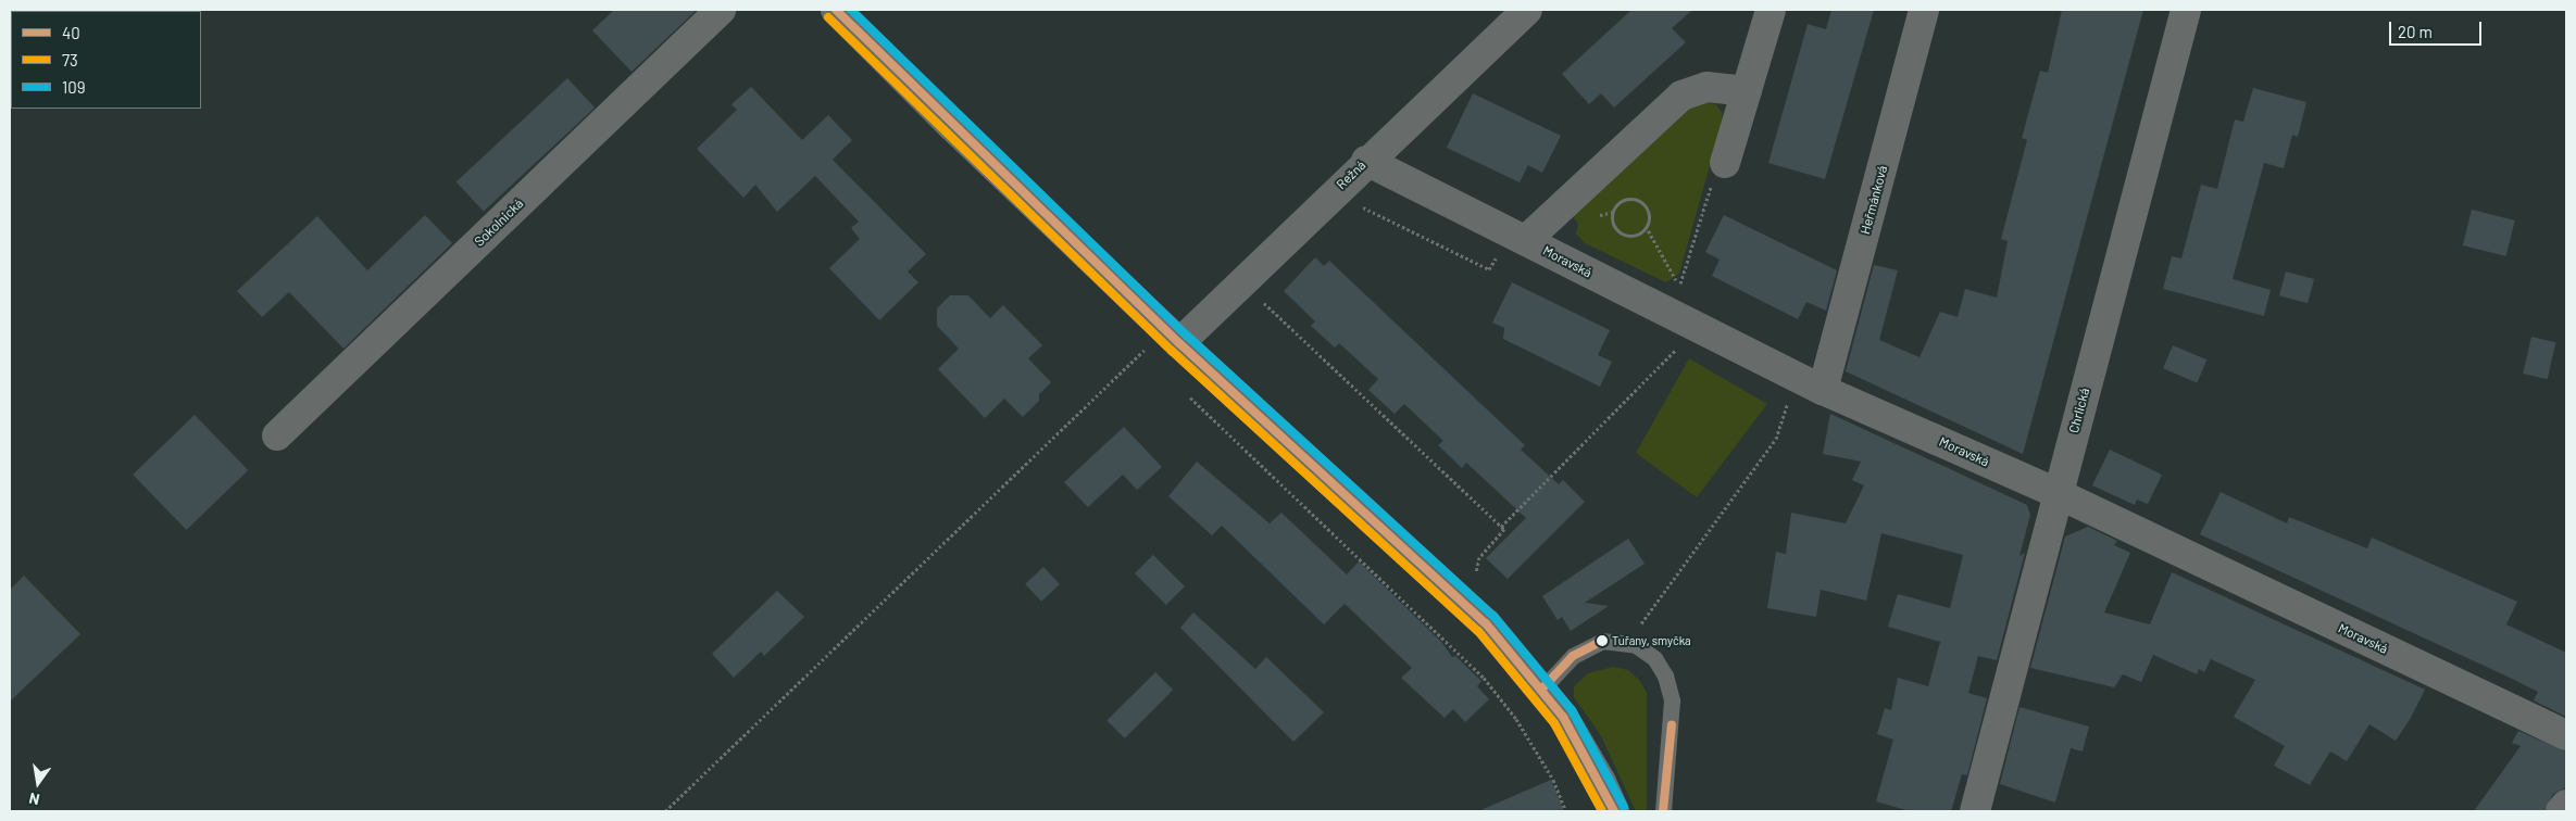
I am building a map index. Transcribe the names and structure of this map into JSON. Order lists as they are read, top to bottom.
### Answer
{
  "streets": {
    "street": [
      "Režná",
      "Heřmánková",
      "Sokolnická",
      "Moravská",
      "Chrlická"
    ]
  },
  "crossings": [
    ["Režná", "Moravská"],
    ["Heřmánková", "Moravská"],
    ["Moravská", "Chrlická"]
  ],
  "places": ["Tuřany, smyčka"],
  "lines": ["transit line 40", "transit line 109", "transit line 73"],
  "legend": ["40", "73", "109"],
  "scale_bar": "20 m",
  "north": "bottom"
}
